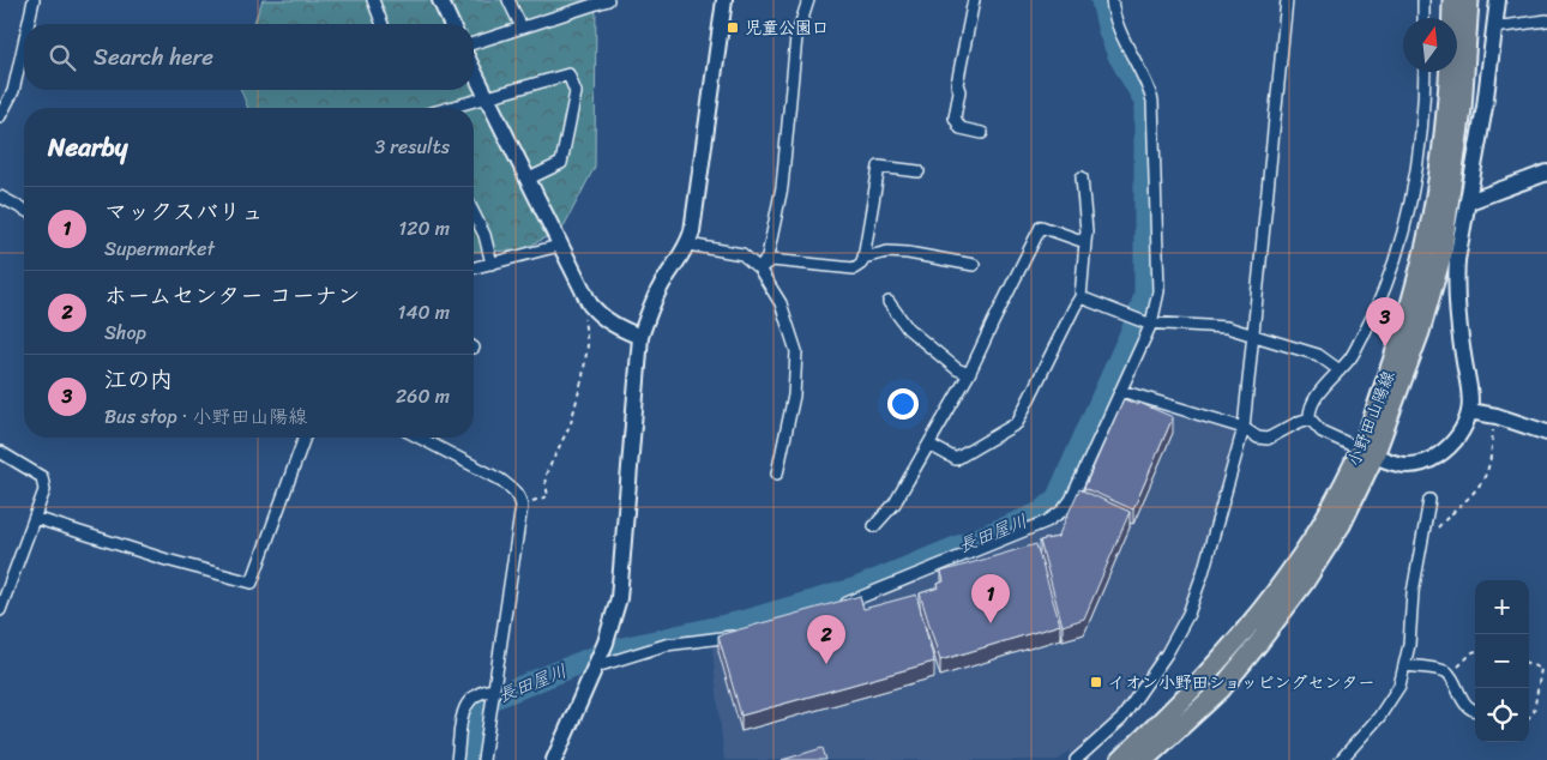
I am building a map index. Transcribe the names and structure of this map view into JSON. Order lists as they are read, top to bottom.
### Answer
{
  "streets": {
    "main road": ["小野田山陽線"]
  },
  "water": ["長田屋川"],
  "places": {
    "transit": ["児童公園口", "イオン小野田ショッピングセンター"]
  },
  "north": "top",
  "page": {
    "search": "Search here",
    "heading": ["Nearby", "3 results"],
    "list": [
      {
        "mark": "1",
        "name": "マックスバリュ",
        "note": "Supermarket",
        "value": "120 m"
      },
      {
        "mark": "2",
        "name": "ホームセンター コーナン",
        "note": "Shop",
        "value": "140 m"
      },
      {
        "mark": "3",
        "name": "江の内",
        "note": "Bus stop · 小野田山陽線",
        "value": "260 m"
      }
    ],
    "pins": ["3", "1", "2"],
    "map_buttons": ["+", "−"]
  }
}
